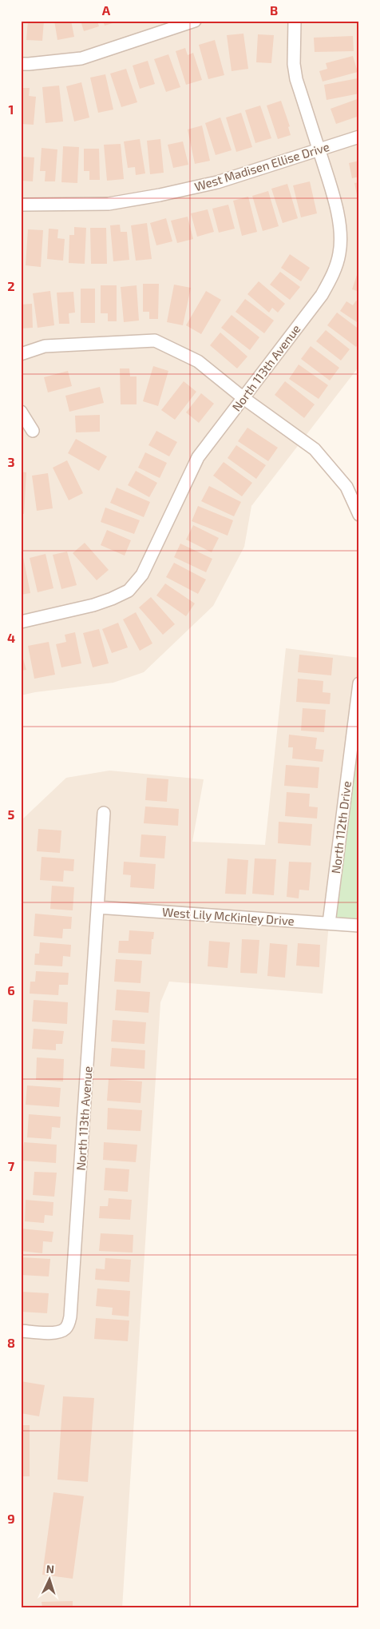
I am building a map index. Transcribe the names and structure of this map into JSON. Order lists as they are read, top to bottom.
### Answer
{
  "streets": {
    "street": [
      "West Madisen Ellise Drive",
      "North 113th Avenue",
      "North 112th Drive",
      "West Lily McKinley Drive"
    ]
  },
  "crossings": [
    ["West Madisen Ellise Drive", "North 113th Avenue"],
    ["North 113th Avenue", "West Lily McKinley Drive"],
    ["North 112th Drive", "West Lily McKinley Drive"]
  ],
  "north": "top",
  "grid": {
    "columns": ["A", "B"],
    "rows": [
      "1",
      "2",
      "3",
      "4",
      "5",
      "6",
      "7",
      "8",
      "9"
    ]
  }
}
